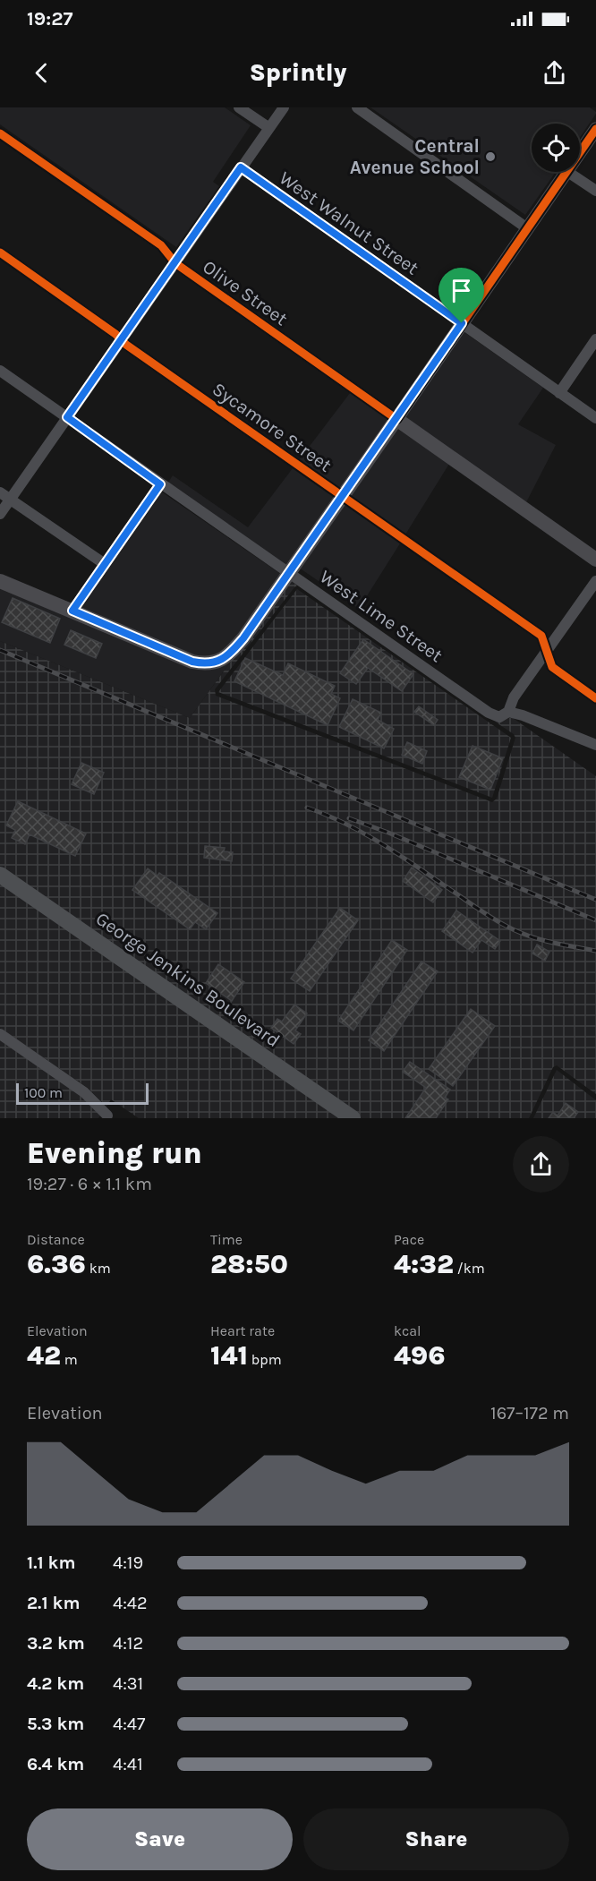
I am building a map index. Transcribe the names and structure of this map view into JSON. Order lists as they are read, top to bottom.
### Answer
{
  "streets": {
    "main road": ["Olive Street", "George Jenkins Boulevard"],
    "street": ["West Walnut Street", "Sycamore Street", "West Lime Street"]
  },
  "places": ["Central Avenue School"],
  "scale_bar": "100 m",
  "page": {
    "status": "19:27",
    "header": "Sprintly",
    "scale": "100 m",
    "heading": ["Evening run", "19:27 · 6 × 1.1 km"],
    "stats": [
      ["Distance", "6.36 km"],
      ["Time", "28:50"],
      ["Pace", "4:32 /km"],
      ["Elevation", "42 m"],
      ["Heart rate", "141 bpm"],
      ["kcal", "496"]
    ],
    "chart": ["Elevation", "167–172 m"],
    "list": [
      {
        "name": "1.1 km",
        "note": "4:19"
      },
      {
        "name": "2.1 km",
        "note": "4:42"
      },
      {
        "name": "3.2 km",
        "note": "4:12"
      },
      {
        "name": "4.2 km",
        "note": "4:31"
      },
      {
        "name": "5.3 km",
        "note": "4:47"
      },
      {
        "name": "6.4 km",
        "note": "4:41"
      }
    ],
    "buttons": ["Save", "Share"]
  }
}
